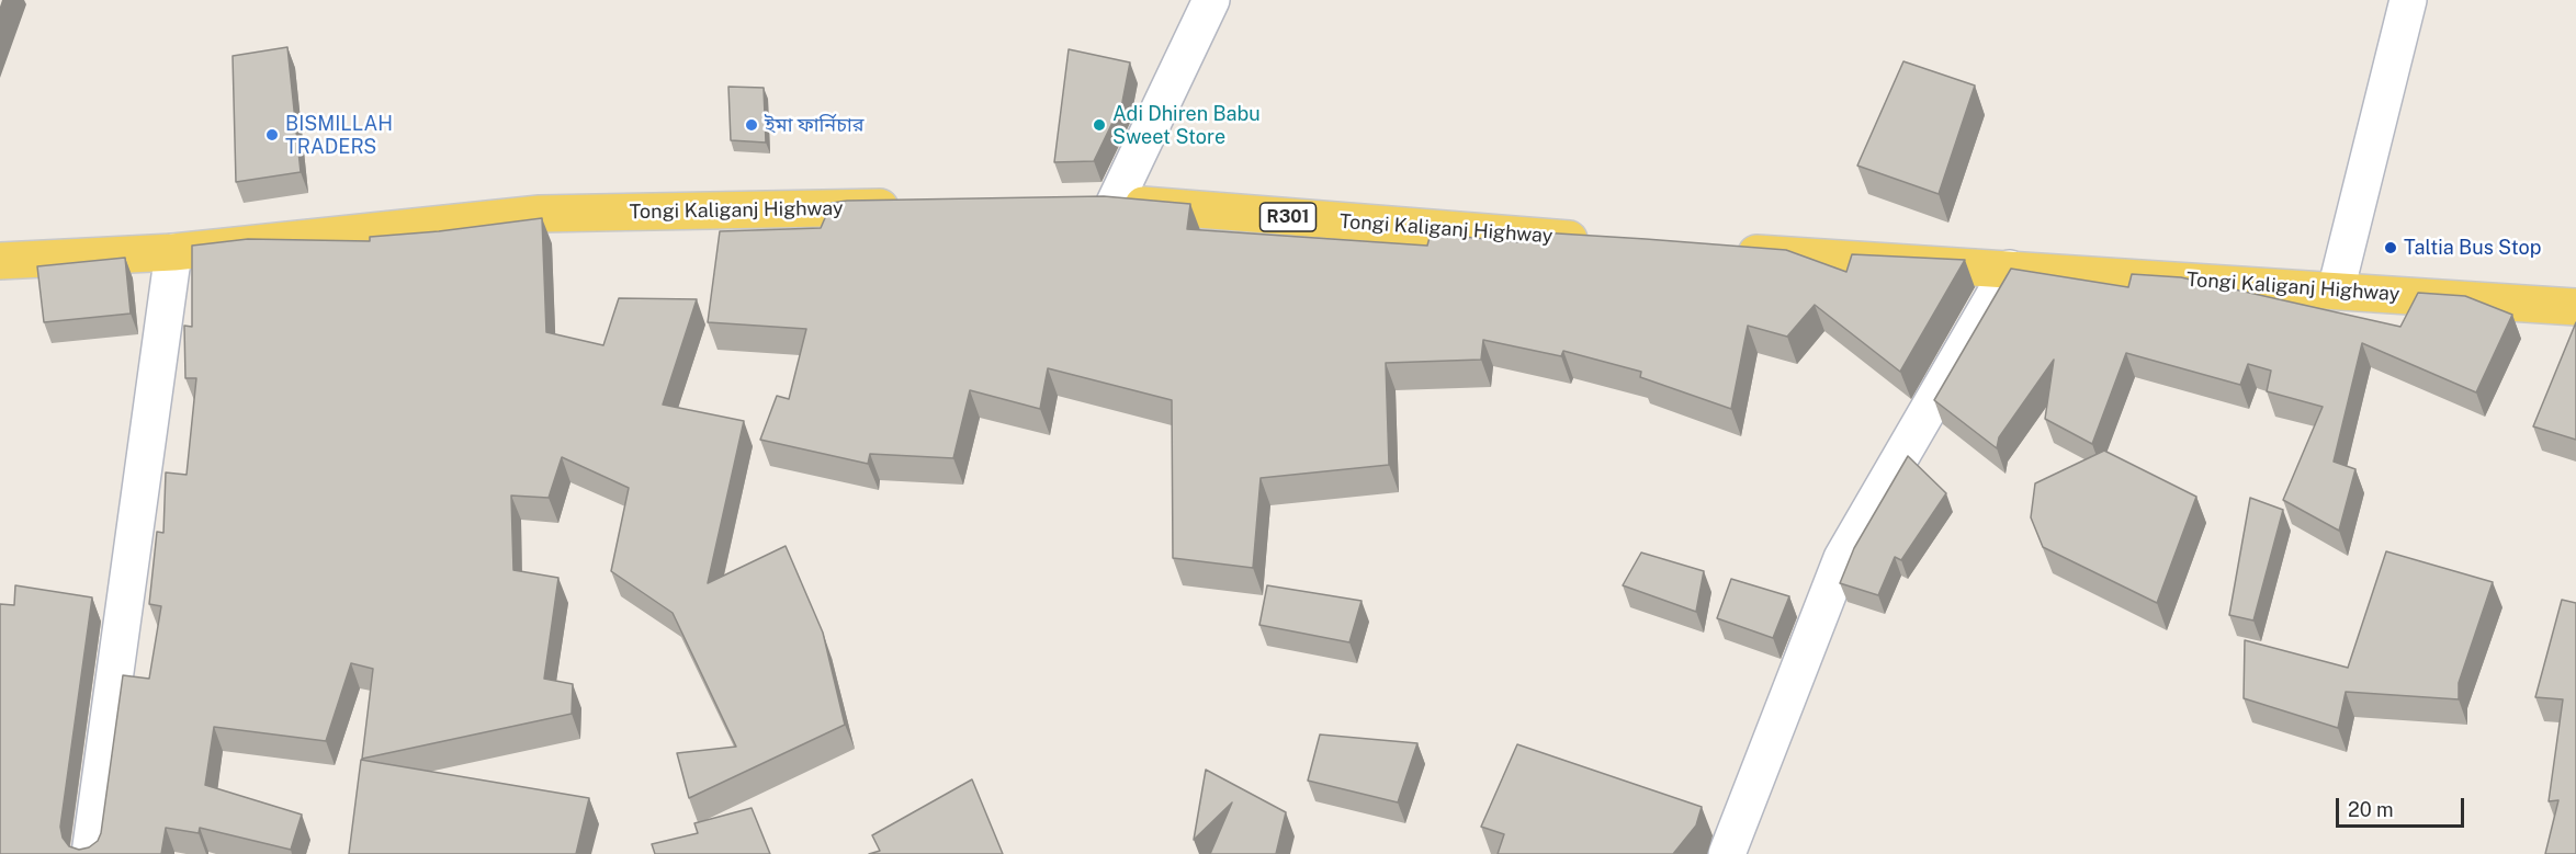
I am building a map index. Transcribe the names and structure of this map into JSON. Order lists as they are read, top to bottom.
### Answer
{
  "streets": {
    "main road": ["Tongi Kaliganj Highway", "R301"]
  },
  "places": [
    "ইমা ফার্নিচার",
    "Adi Dhiren Babu Sweet Store",
    "BISMILLAH TRADERS",
    "Taltia Bus Stop"
  ],
  "scale_bar": "20 m"
}
